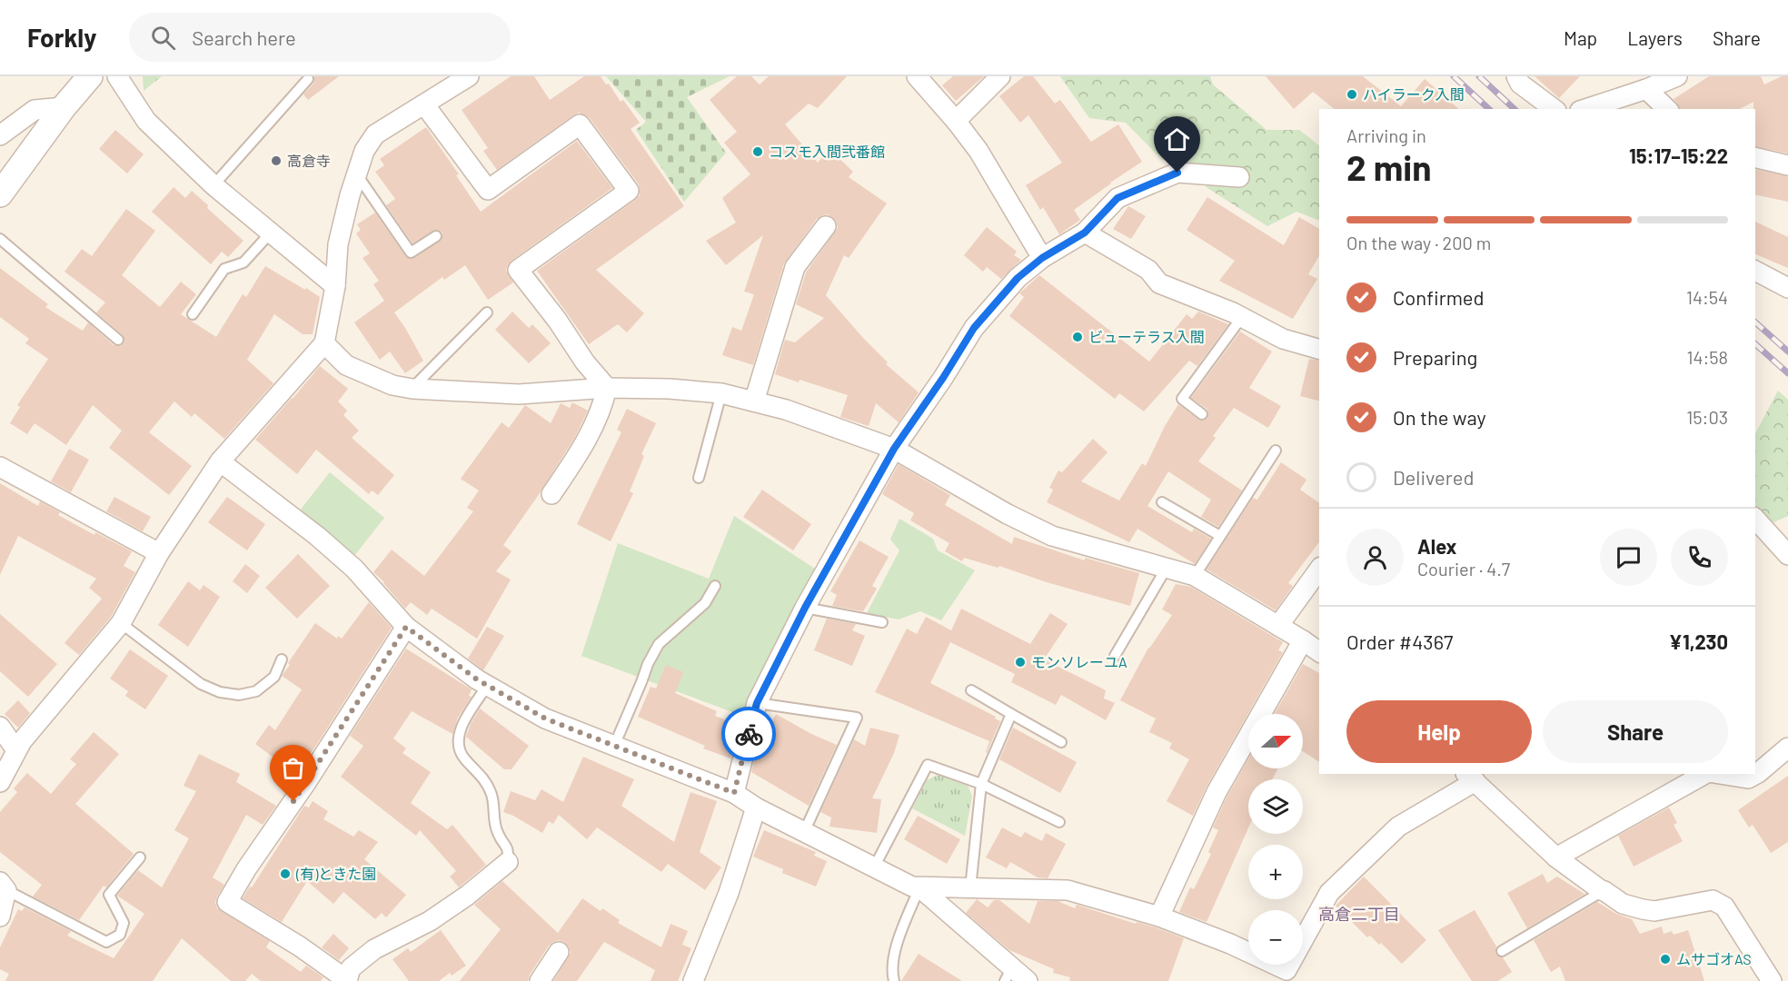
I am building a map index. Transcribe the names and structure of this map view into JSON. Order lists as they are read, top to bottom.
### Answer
{
  "districts": ["高倉二丁目"],
  "places": [
    "ハイラーク入間",
    "コスモ入間弐番館",
    "高倉寺",
    "ビューテラス入間",
    "モンソレーユA",
    "(有)ときた園",
    "ムサゴオAS"
  ],
  "north": "right",
  "page": {
    "header": "Forkly",
    "search": "Search here",
    "nav": ["Map", "Layers", "Share"],
    "heading": ["2 min", "Arriving in", "15:17–15:22"],
    "panel": [
      "Alex",
      "Courier · 4.7",
      "Order #4367",
      "¥1,230"
    ],
    "bar": "On the way · 200 m",
    "list": [
      ["Confirmed", "14:54"],
      ["Preparing", "14:58"],
      ["On the way", "15:03"],
      "Delivered"
    ],
    "buttons": ["Help", "Share"],
    "map_buttons": ["+", "−"]
  }
}
